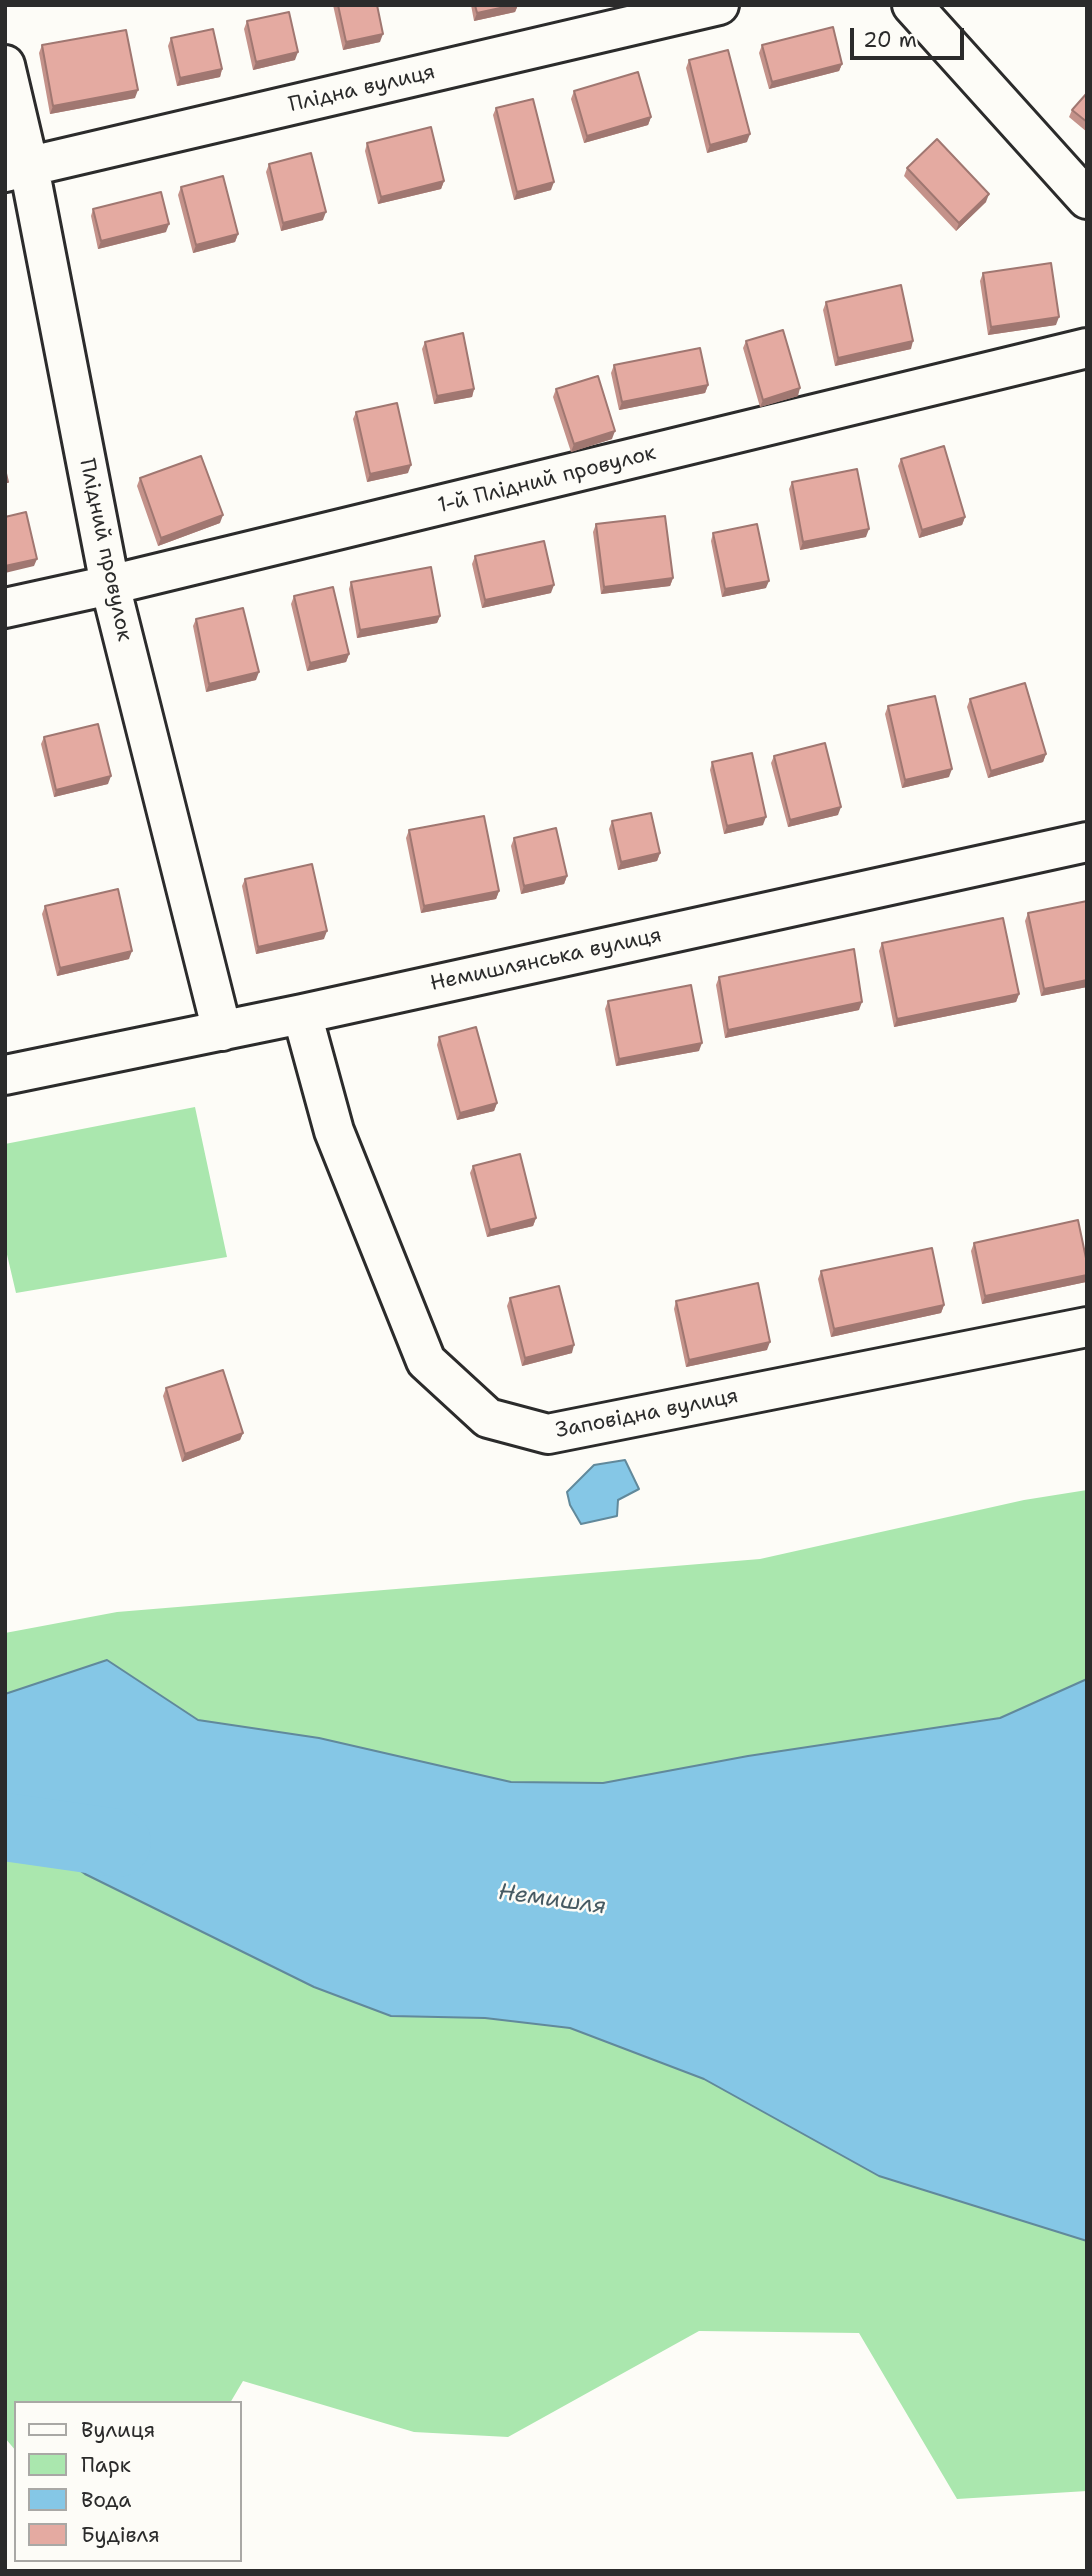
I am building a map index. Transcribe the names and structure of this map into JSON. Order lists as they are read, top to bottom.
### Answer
{
  "streets": {
    "street": [
      "Плідна вулиця",
      "1-й Плідний провулок",
      "Плідний провулок",
      "Немишлянська вулиця",
      "Заповідна вулиця"
    ]
  },
  "crossings": [
    ["Плідна вулиця", "Плідний провулок"],
    ["1-й Плідний провулок", "Плідний провулок"],
    ["Плідний провулок", "Немишлянська вулиця"],
    ["Немишлянська вулиця", "Заповідна вулиця"]
  ],
  "water": ["Немишля"],
  "legend": [
    "Вулиця",
    "Парк",
    "Вода",
    "Будівля"
  ],
  "scale_bar": "20 m"
}
